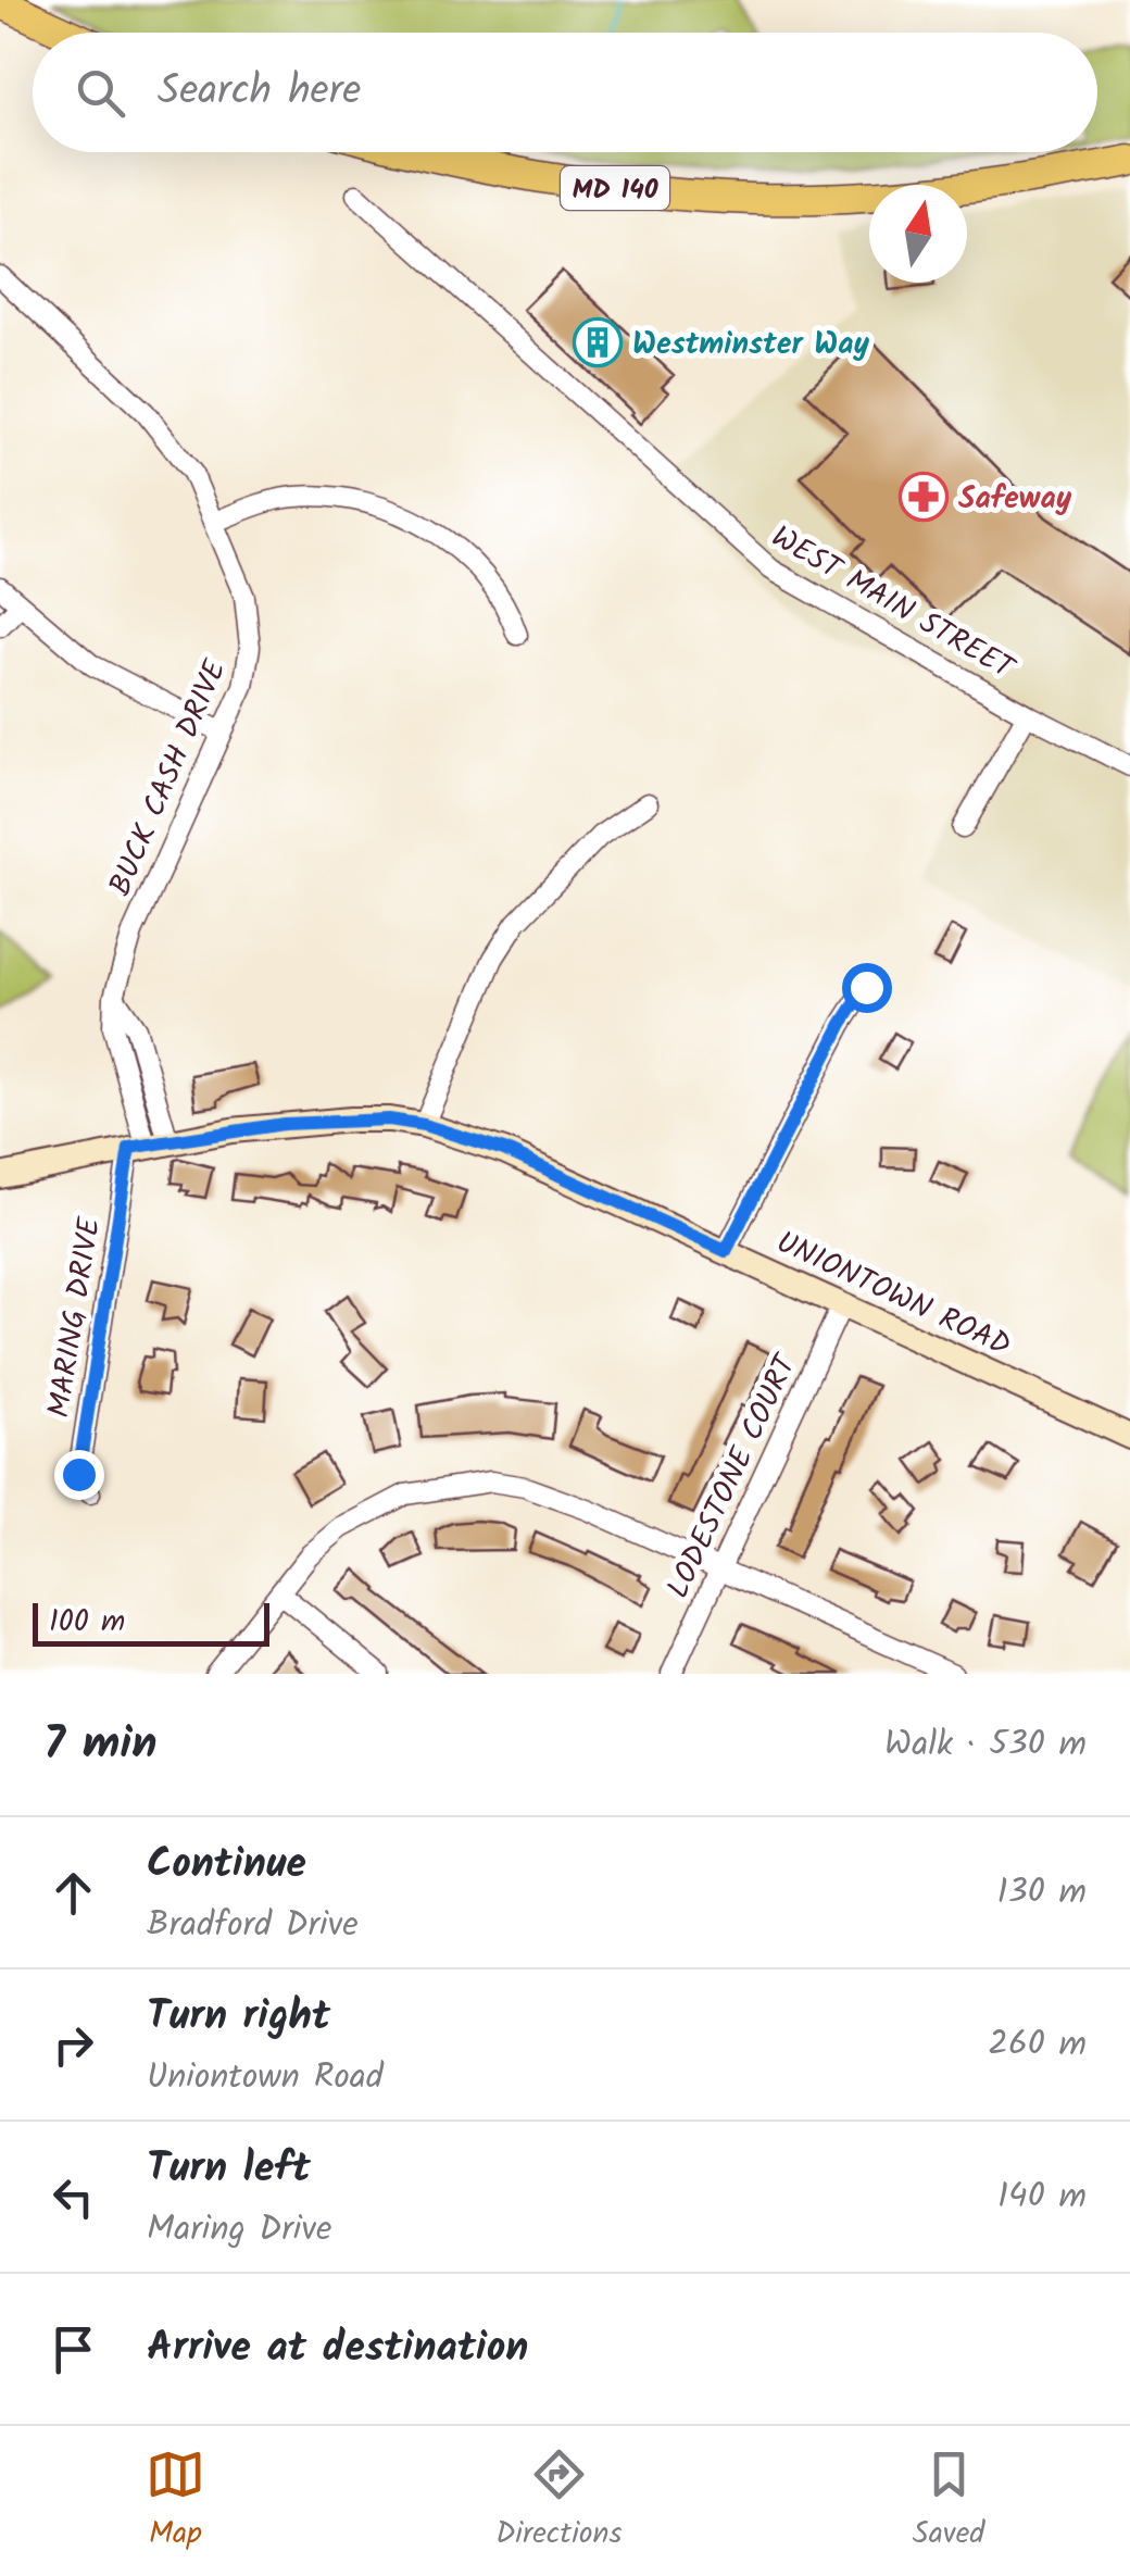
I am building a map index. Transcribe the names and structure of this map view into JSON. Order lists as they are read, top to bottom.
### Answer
{
  "streets": {
    "highway": ["MD 140"],
    "main road": ["UNIONTOWN ROAD"],
    "street": [
      "WEST MAIN STREET",
      "BUCK CASH DRIVE",
      "MARING DRIVE",
      "LODESTONE COURT"
    ]
  },
  "crossings": [
    ["BUCK CASH DRIVE", "UNIONTOWN ROAD"],
    ["BUCK CASH DRIVE", "MARING DRIVE"],
    ["UNIONTOWN ROAD", "MARING DRIVE"],
    ["UNIONTOWN ROAD", "LODESTONE COURT"]
  ],
  "places": {
    "building": ["Westminster Way"],
    "pharmacy": ["Safeway"]
  },
  "scale_bar": "100 m",
  "north": "top",
  "page": {
    "search": "Search here",
    "scale": "100 m",
    "heading": ["7 min", "Walk · 530 m"],
    "list": [
      ["Continue", "Bradford Drive", "130 m"],
      ["Turn right", "Uniontown Road", "260 m"],
      ["Turn left", "Maring Drive", "140 m"],
      "Arrive at destination"
    ],
    "nav": ["Map", "Directions", "Saved"]
  }
}
